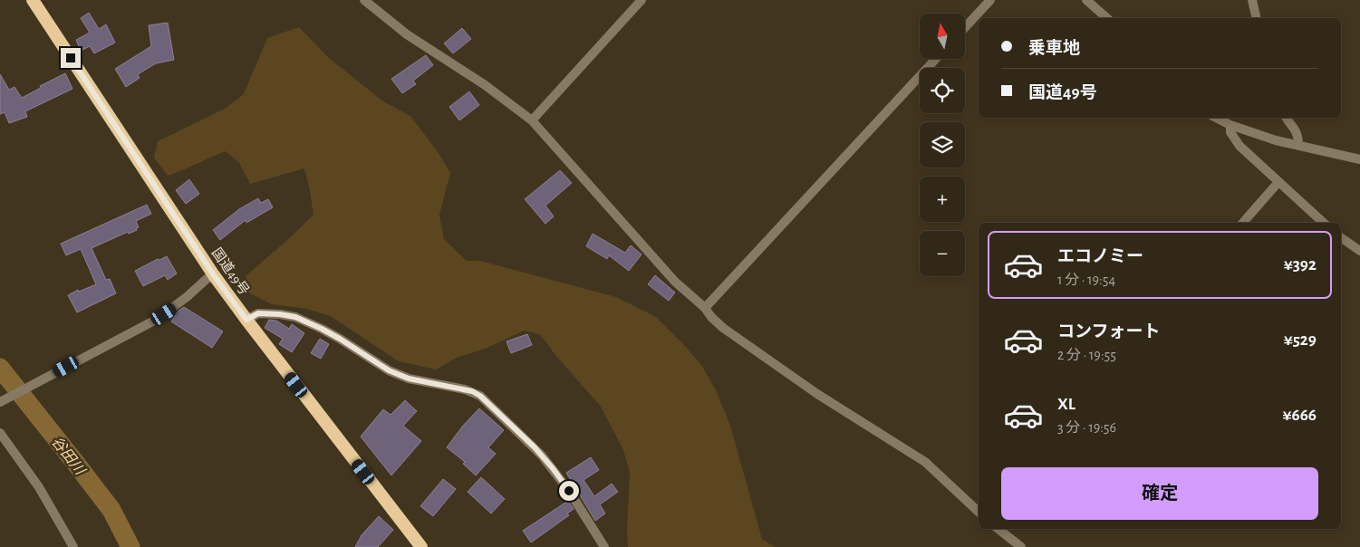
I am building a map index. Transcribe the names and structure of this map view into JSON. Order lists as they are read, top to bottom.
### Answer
{
  "streets": {
    "highway": ["国道49号"]
  },
  "water": ["谷田川"],
  "north": "top",
  "page": {
    "map_buttons": ["+", "−"],
    "banner": ["乗車地", "国道49号"],
    "list": [
      {
        "name": "エコノミー",
        "note": "1 分 · 19:54",
        "value": "¥392"
      },
      {
        "name": "コンフォート",
        "note": "2 分 · 19:55",
        "value": "¥529"
      },
      {
        "name": "XL",
        "note": "3 分 · 19:56",
        "value": "¥666"
      }
    ],
    "buttons": "確定"
  }
}
